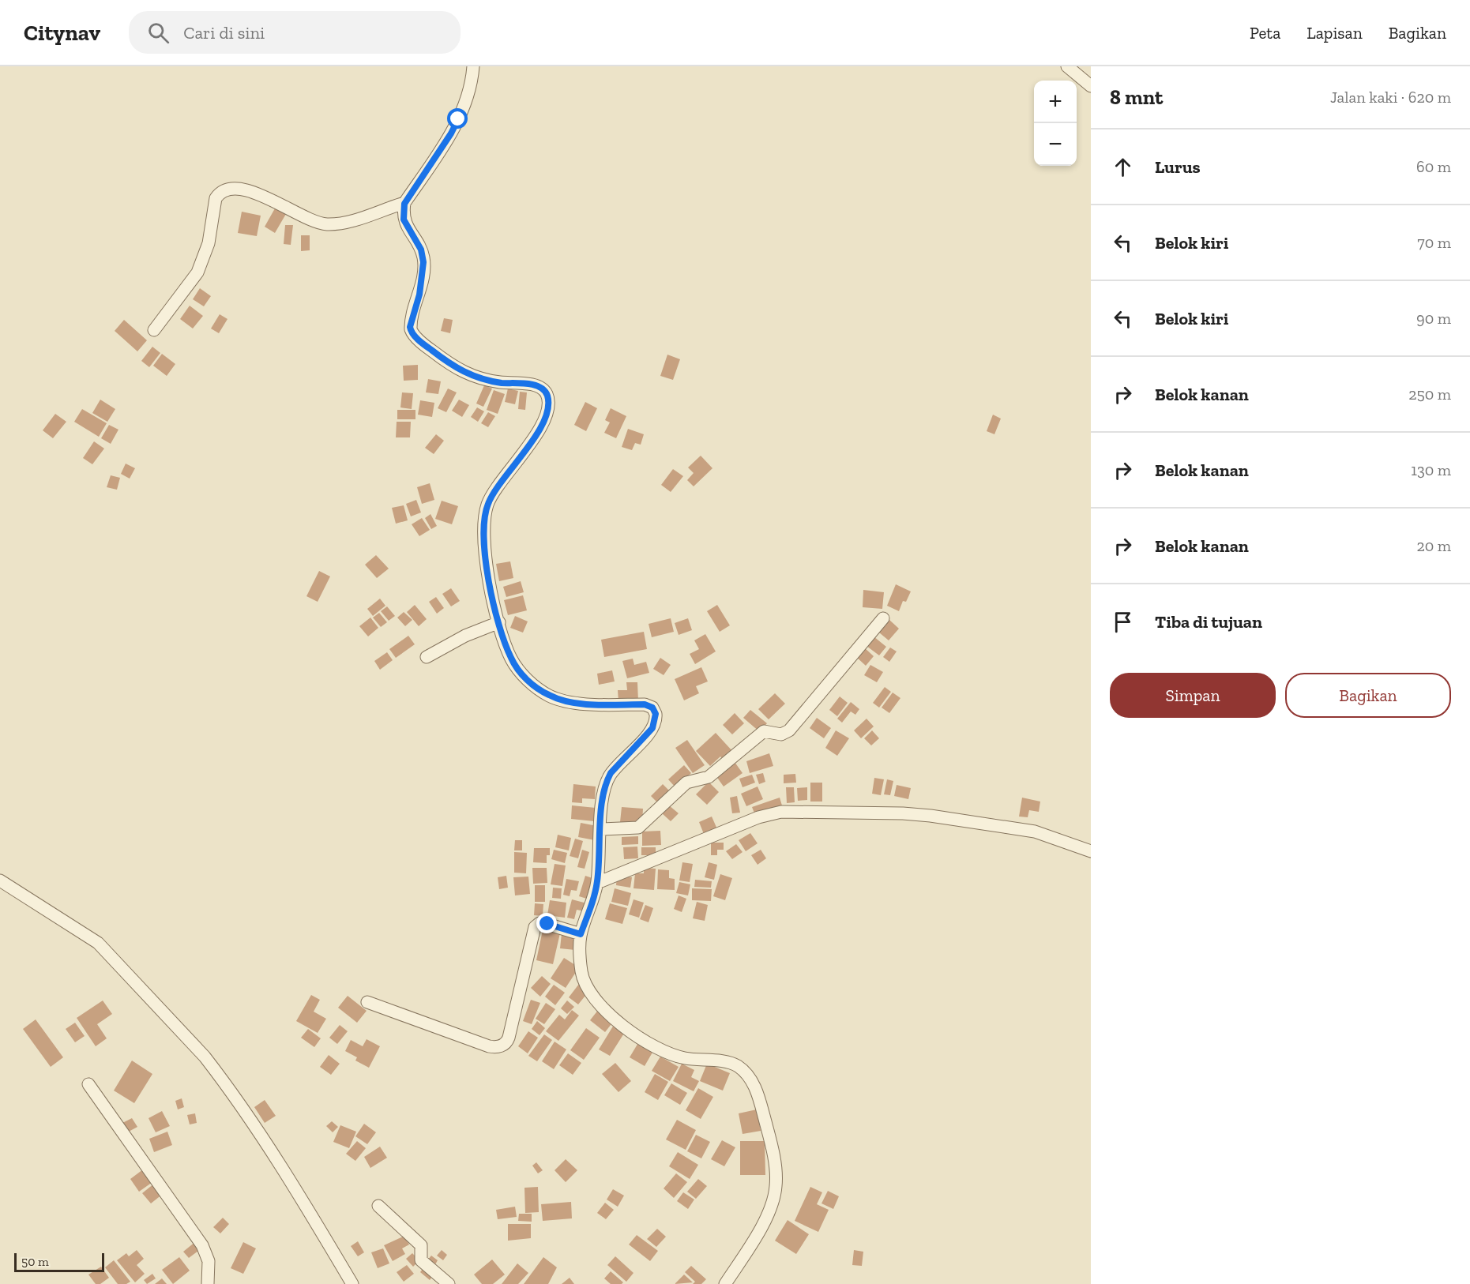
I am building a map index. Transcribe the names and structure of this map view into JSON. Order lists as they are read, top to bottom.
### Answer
{
  "scale_bar": "50 m",
  "page": {
    "header": "Citynav",
    "search": "Cari di sini",
    "nav": ["Peta", "Lapisan", "Bagikan"],
    "heading": ["8 mnt", "Jalan kaki · 620 m"],
    "map_buttons": ["+", "−"],
    "list": [
      ["Lurus", "60 m"],
      ["Belok kiri", "70 m"],
      ["Belok kiri", "90 m"],
      ["Belok kanan", "250 m"],
      ["Belok kanan", "130 m"],
      ["Belok kanan", "20 m"],
      "Tiba di tujuan"
    ],
    "buttons": ["Simpan", "Bagikan"],
    "scale": "50 m"
  }
}
